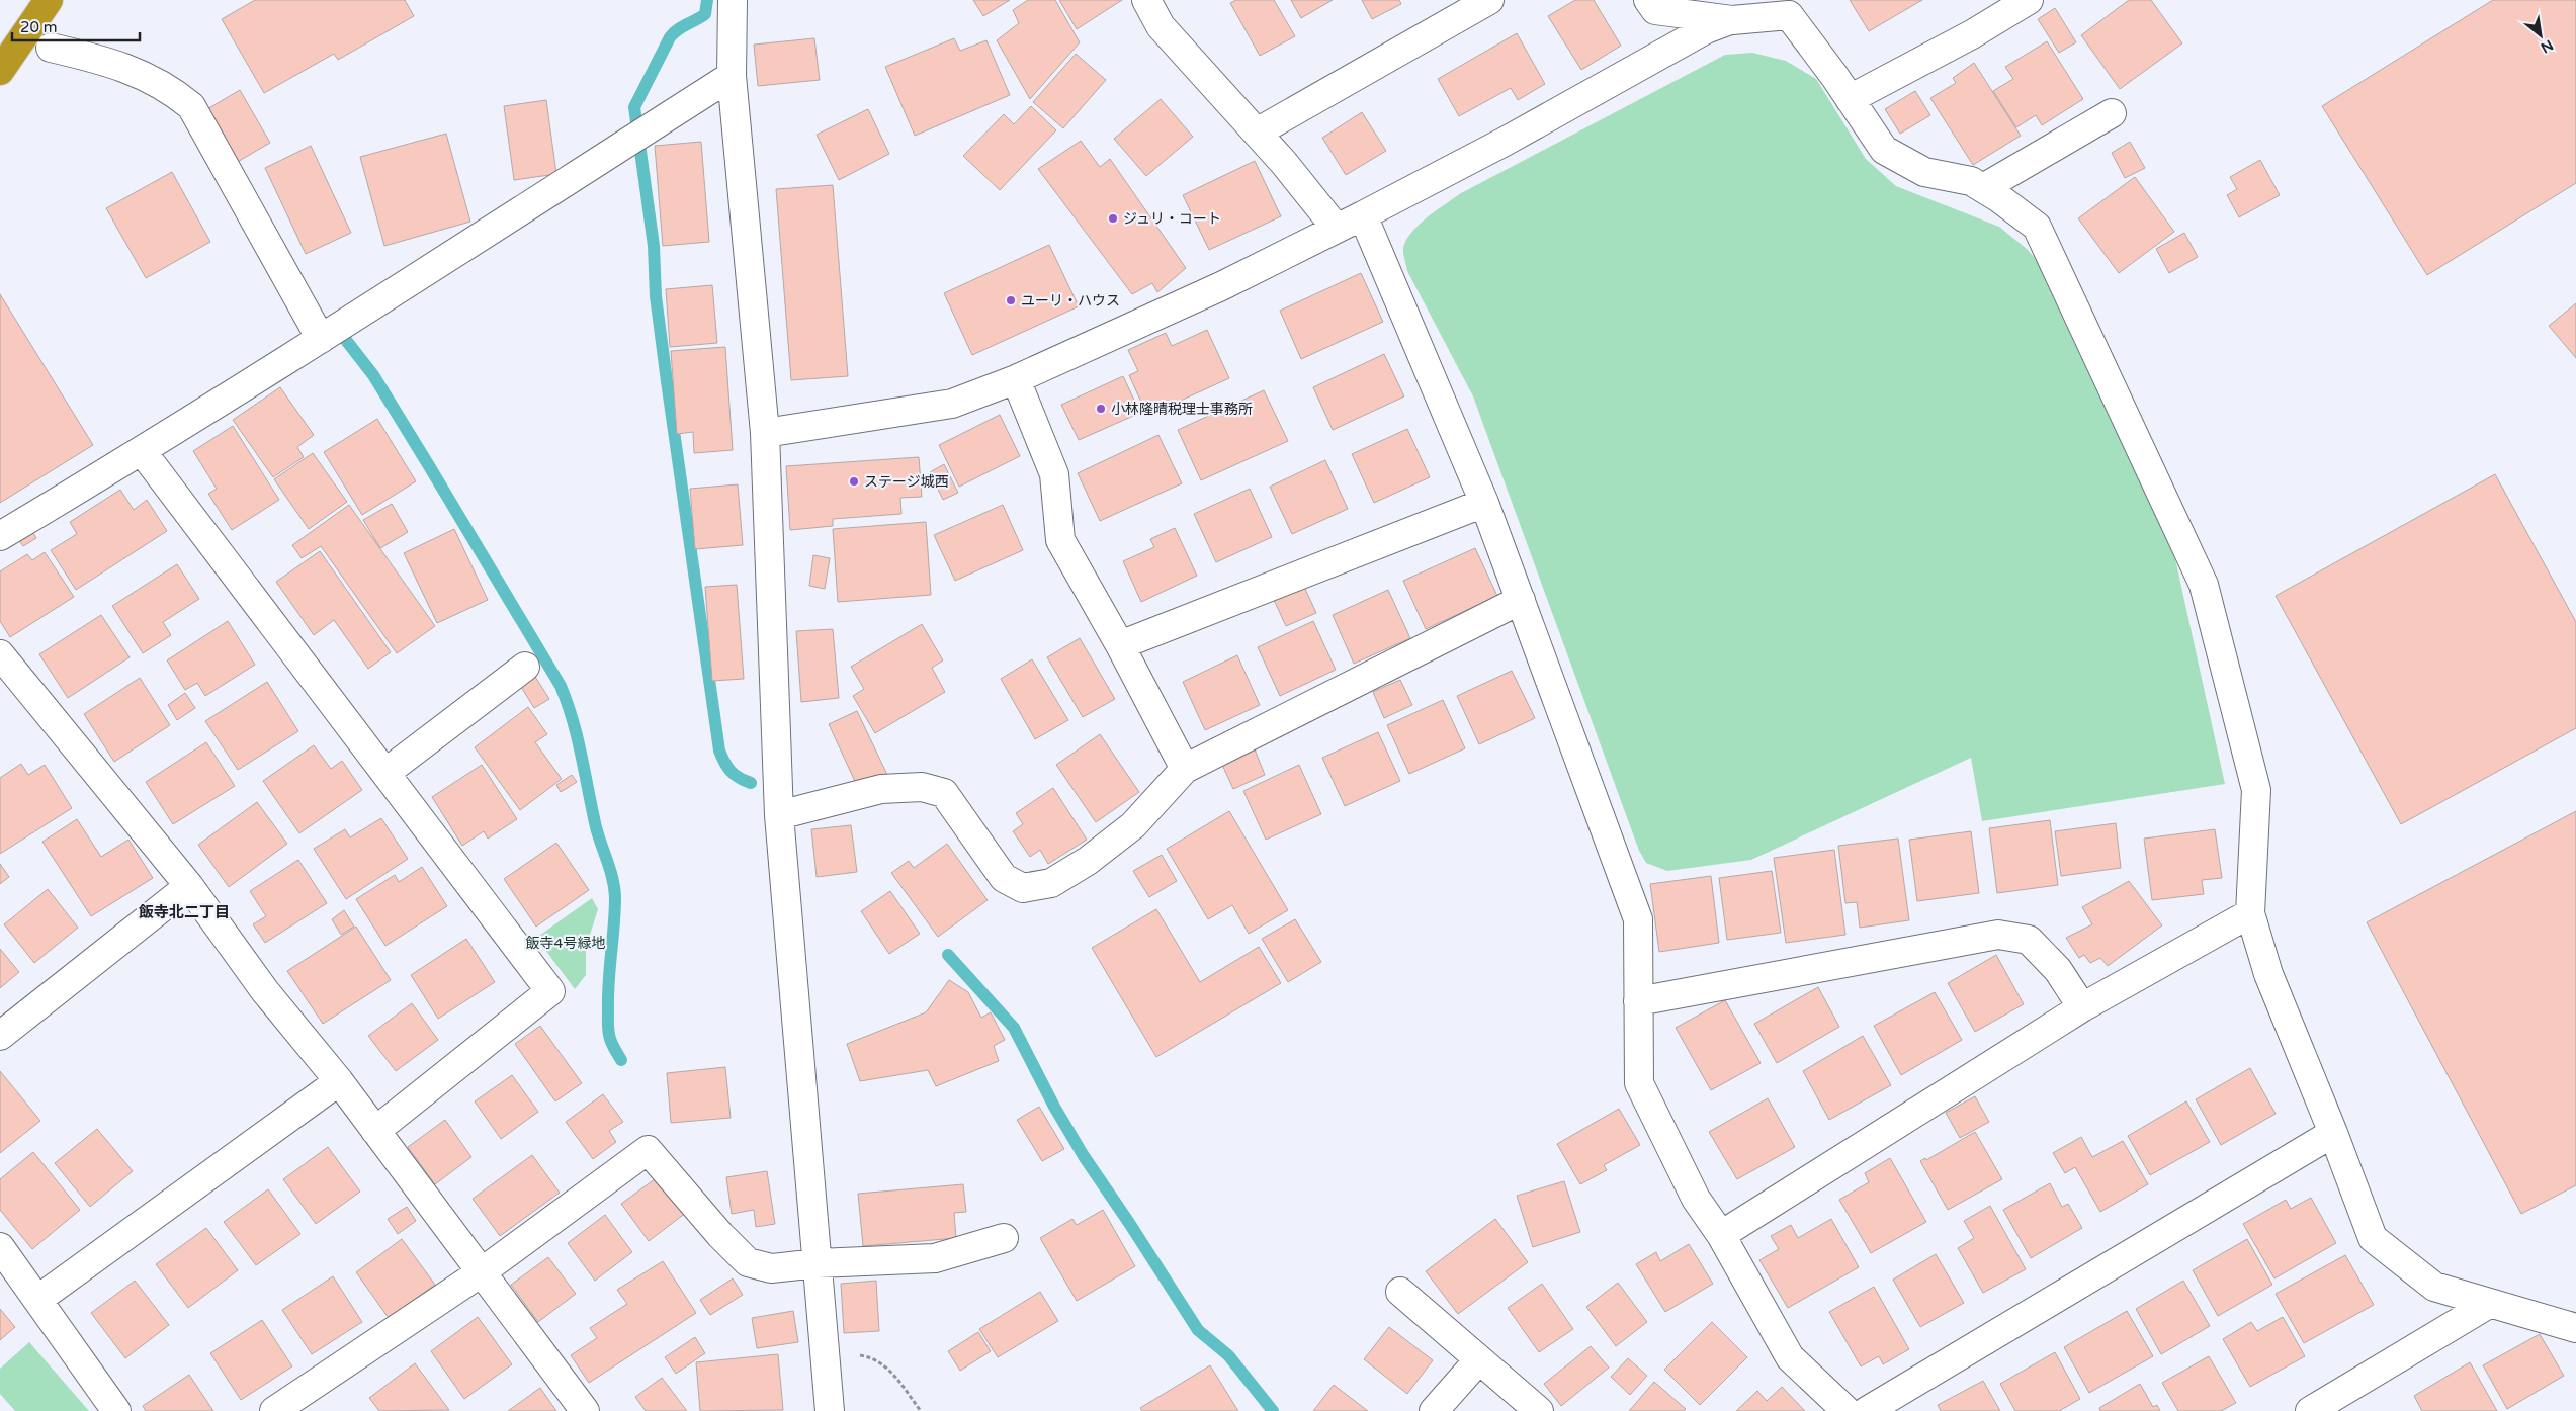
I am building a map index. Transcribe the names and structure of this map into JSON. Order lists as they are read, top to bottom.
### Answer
{
  "districts": ["飯寺北二丁目"],
  "parks": ["飯寺4号緑地"],
  "places": [
    "ジュリ・コート",
    "ユーリ・ハウス",
    "小林隆晴税理士事務所",
    "ステージ城西"
  ],
  "scale_bar": "20 m",
  "north": "bottom right"
}
